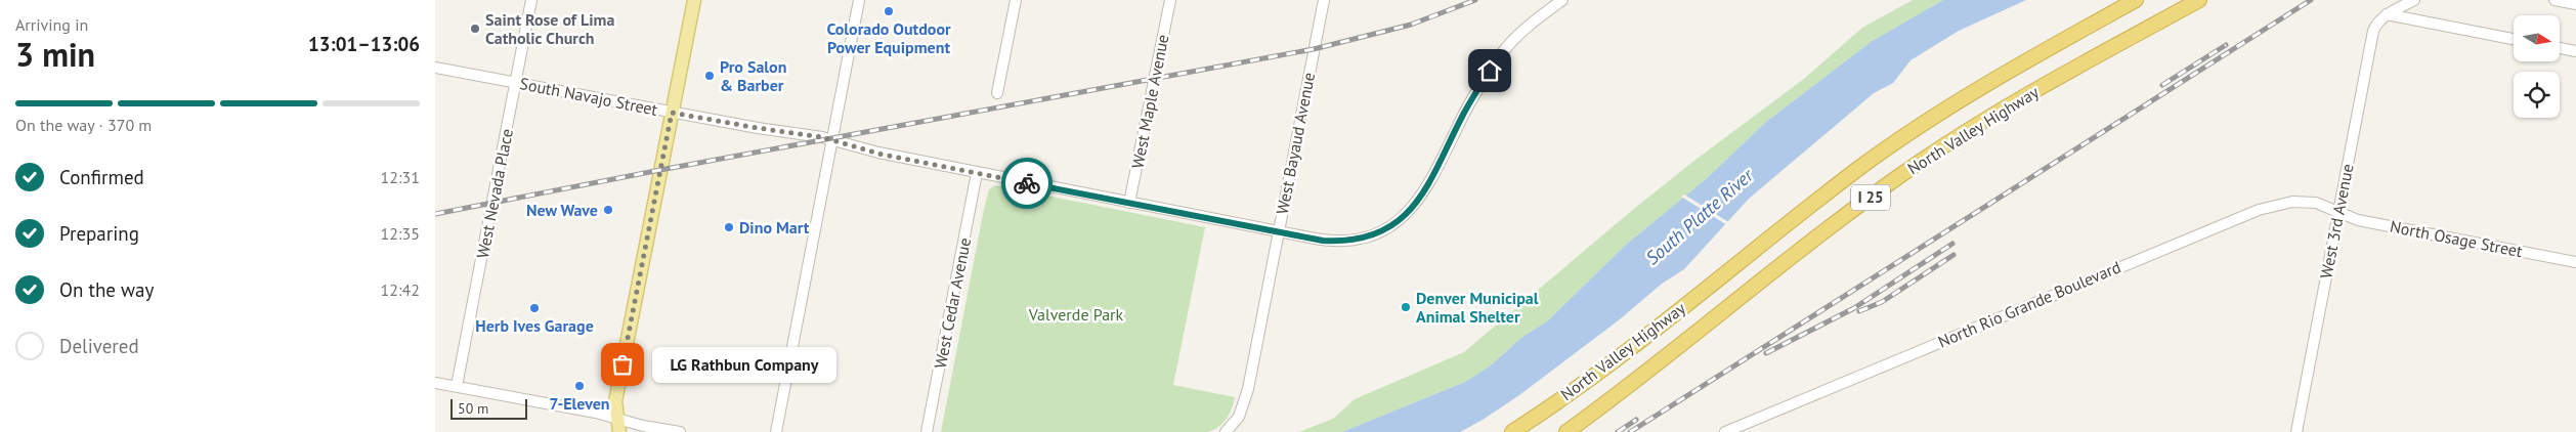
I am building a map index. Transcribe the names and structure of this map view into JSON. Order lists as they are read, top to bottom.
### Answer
{
  "streets": {
    "highway": ["North Valley Highway", "I 25"],
    "street": [
      "South Navajo Street",
      "West Maple Avenue",
      "West Bayaud Avenue",
      "West Nevada Place",
      "West 3rd Avenue",
      "North Osage Street",
      "West Cedar Avenue",
      "North Rio Grande Boulevard"
    ]
  },
  "crossings": [
    ["South Navajo Street", "West Maple Avenue"],
    ["South Navajo Street", "West Bayaud Avenue"],
    ["South Navajo Street", "West Nevada Place"],
    ["South Navajo Street", "West Cedar Avenue"],
    ["West 3rd Avenue", "North Osage Street"],
    ["West 3rd Avenue", "North Rio Grande Boulevard"],
    ["North Osage Street", "North Rio Grande Boulevard"]
  ],
  "water": ["South Platte River"],
  "parks": ["Valverde Park"],
  "places": [
    "Colorado Outdoor Power Equipment",
    "Saint Rose of Lima Catholic Church",
    "Pro Salon & Barber",
    "New Wave",
    "Dino Mart",
    "Denver Municipal Animal Shelter",
    "Herb Ives Garage",
    "LG Rathbun Company",
    "7-Eleven"
  ],
  "scale_bar": "50 m",
  "north": "right",
  "page": {
    "heading": ["3 min", "Arriving in", "13:01–13:06"],
    "bar": "On the way · 370 m",
    "list": [
      ["Confirmed", "12:31"],
      ["Preparing", "12:35"],
      ["On the way", "12:42"],
      "Delivered"
    ],
    "bubble": "LG Rathbun Company",
    "scale": "50 m"
  }
}
